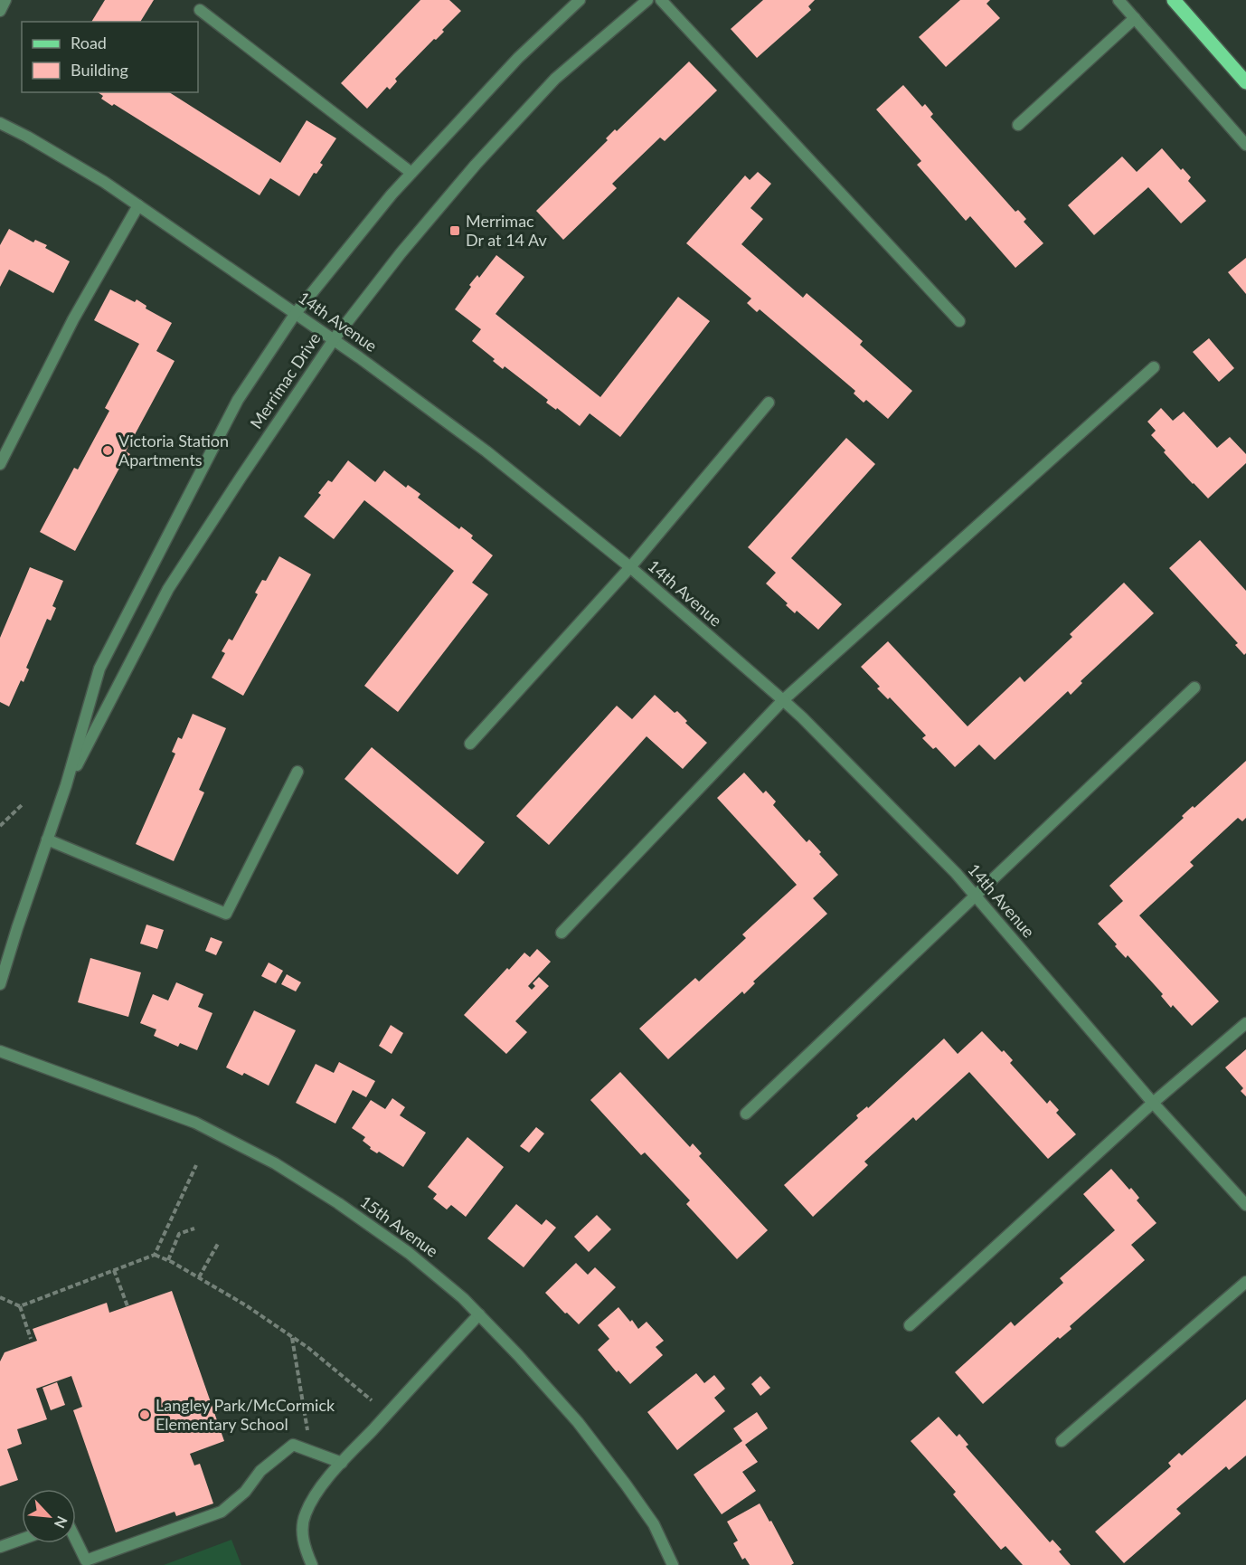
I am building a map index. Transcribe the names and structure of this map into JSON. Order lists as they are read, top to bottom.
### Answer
{
  "streets": {
    "street": ["14th Avenue", "Merrimac Drive", "15th Avenue"]
  },
  "crossings": [
    ["14th Avenue", "Merrimac Drive"]
  ],
  "places": {
    "transit": ["Merrimac Dr at 14 Av"],
    "other": ["Victoria Station Apartments", "Langley Park/McCormick Elementary School"]
  },
  "legend": ["Road", "Building"],
  "north": "bottom right"
}
